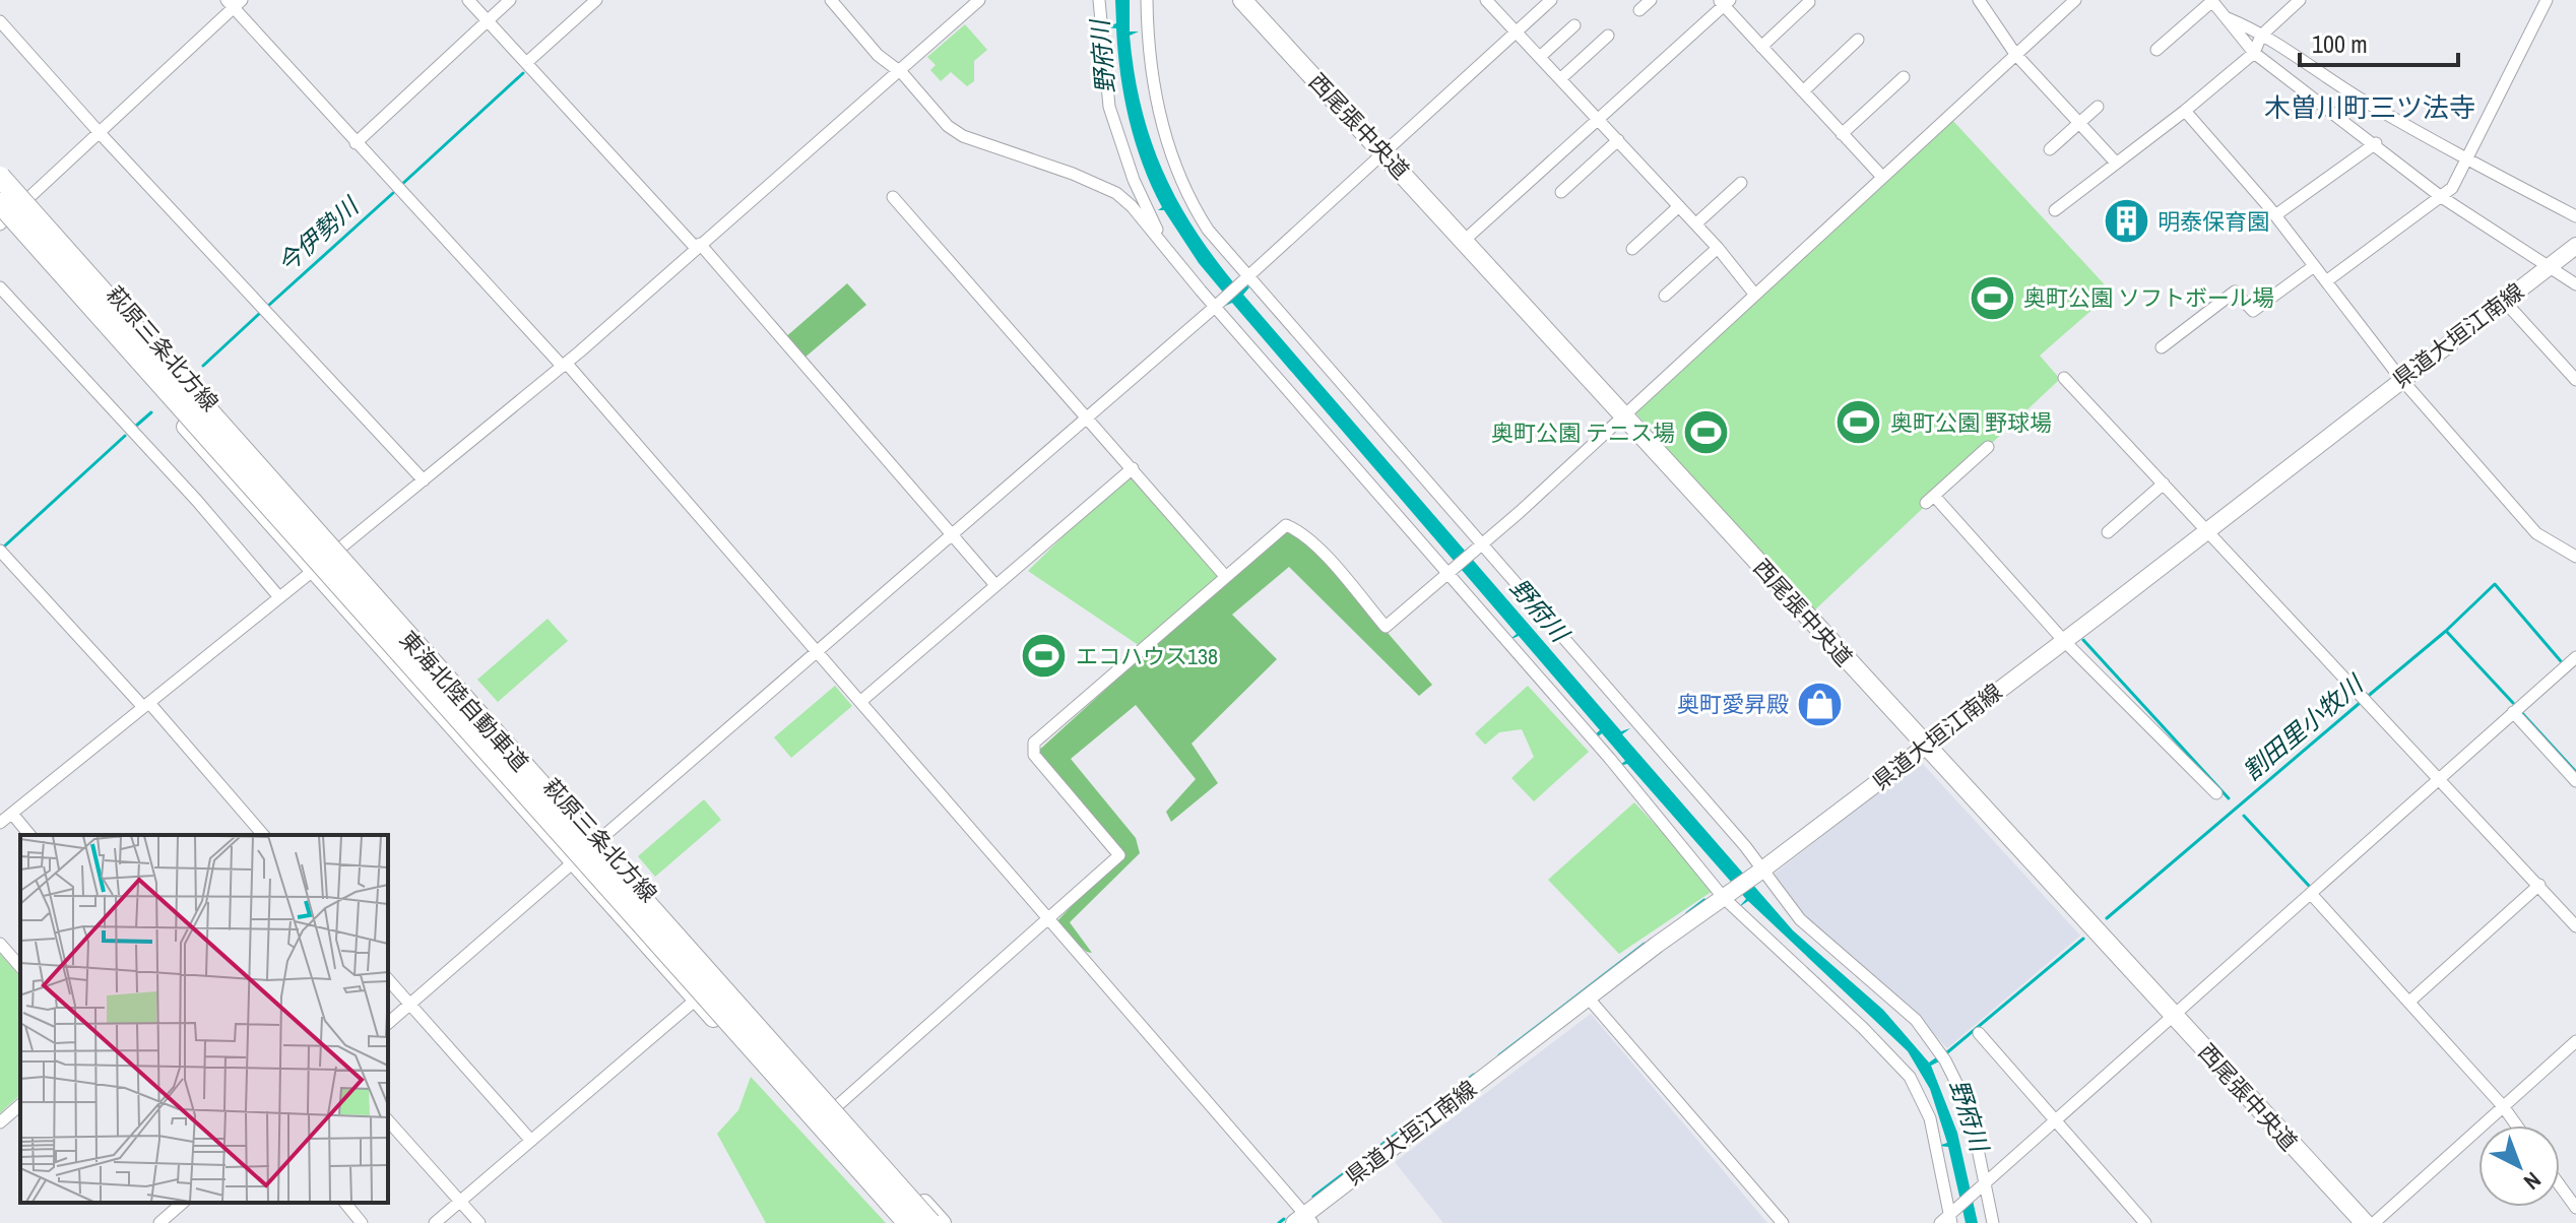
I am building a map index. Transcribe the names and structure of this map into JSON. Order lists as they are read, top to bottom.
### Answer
{
  "streets": {
    "highway": ["東海北陸自動車道"],
    "main road": ["西尾張中央道", "県道大垣江南線", "萩原三条北方線"]
  },
  "crossings": [
    ["西尾張中央道", "県道大垣江南線"],
    ["萩原三条北方線", "東海北陸自動車道"]
  ],
  "districts": ["木曽川町三ツ法寺"],
  "water": ["野府川", "今伊勢川", "割田里小牧川"],
  "places": {
    "building": ["明泰保育園"],
    "sports": [
      "奥町公園 ソフトボール場",
      "奥町公園 野球場",
      "奥町公園 テニス場",
      "エコハウス138"
    ],
    "shop": ["奥町愛昇殿"]
  },
  "scale_bar": "100 m",
  "north": "bottom right"
}
